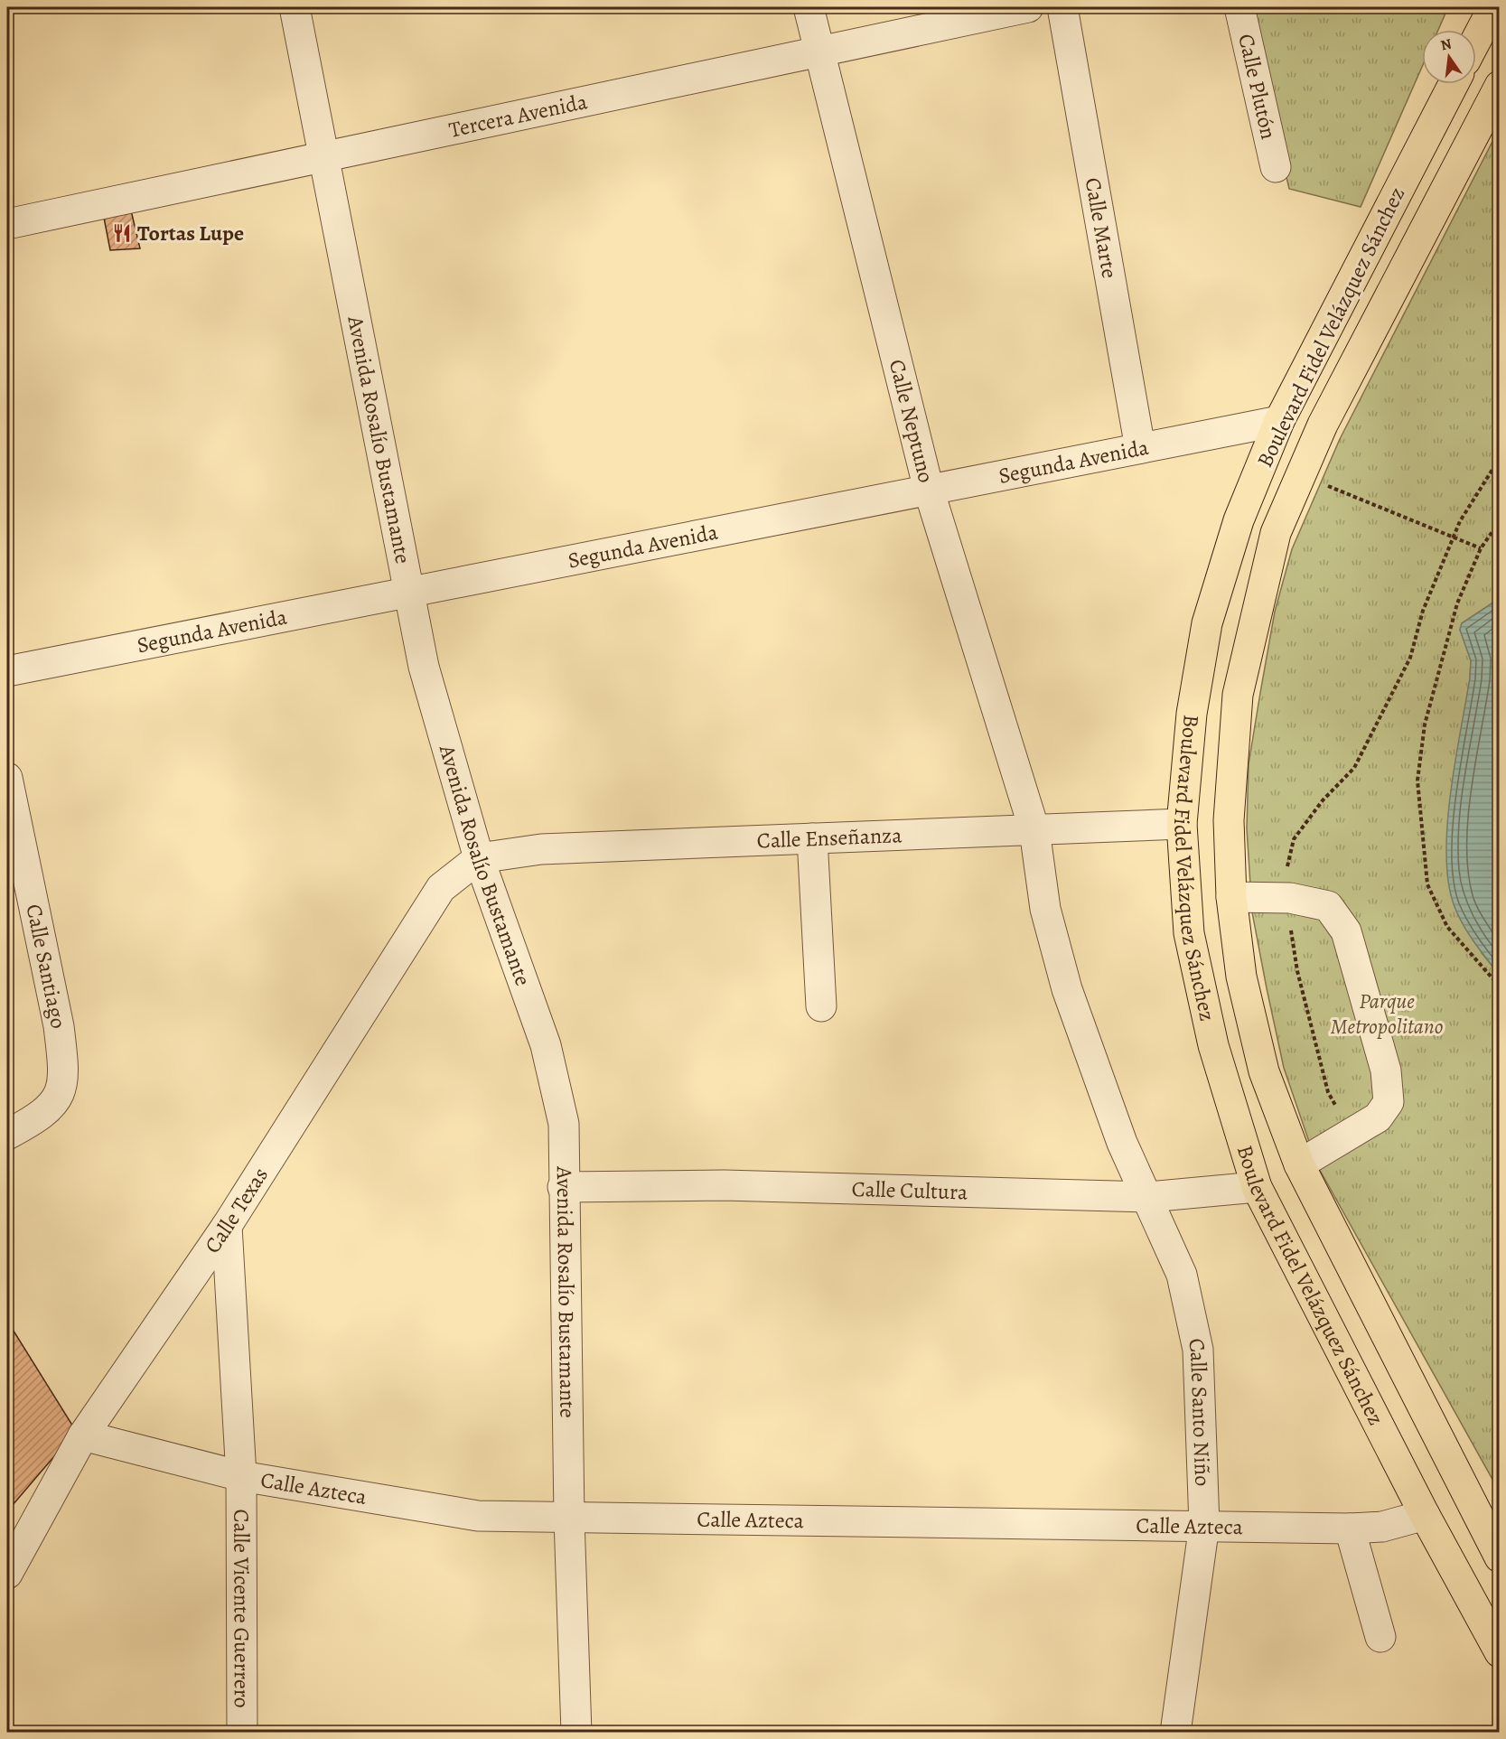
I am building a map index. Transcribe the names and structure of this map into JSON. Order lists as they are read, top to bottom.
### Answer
{
  "streets": {
    "main road": ["Boulevard Fidel Velázquez Sánchez"],
    "street": [
      "Calle Plutón",
      "Tercera Avenida",
      "Calle Marte",
      "Calle Neptuno",
      "Avenida Rosalío Bustamante",
      "Segunda Avenida",
      "Calle Enseñanza",
      "Calle Santiago",
      "Calle Cultura",
      "Calle Texas",
      "Calle Santo Niño",
      "Calle Azteca",
      "Calle Vicente Guerrero"
    ]
  },
  "crossings": [
    ["Tercera Avenida", "Calle Neptuno"],
    ["Tercera Avenida", "Avenida Rosalío Bustamante"],
    ["Calle Marte", "Segunda Avenida"],
    ["Boulevard Fidel Velázquez Sánchez", "Segunda Avenida"],
    ["Boulevard Fidel Velázquez Sánchez", "Calle Enseñanza"],
    ["Boulevard Fidel Velázquez Sánchez", "Calle Cultura"],
    ["Boulevard Fidel Velázquez Sánchez", "Calle Azteca"],
    ["Calle Neptuno", "Segunda Avenida"],
    ["Calle Neptuno", "Calle Enseñanza"],
    ["Calle Neptuno", "Calle Cultura"],
    ["Calle Neptuno", "Calle Santo Niño"],
    ["Avenida Rosalío Bustamante", "Segunda Avenida"],
    ["Avenida Rosalío Bustamante", "Calle Enseñanza"],
    ["Avenida Rosalío Bustamante", "Calle Cultura"],
    ["Avenida Rosalío Bustamante", "Calle Texas"],
    ["Avenida Rosalío Bustamante", "Calle Azteca"],
    ["Calle Enseñanza", "Calle Texas"],
    ["Calle Cultura", "Calle Santo Niño"],
    ["Calle Texas", "Calle Azteca"],
    ["Calle Texas", "Calle Vicente Guerrero"],
    ["Calle Santo Niño", "Calle Azteca"],
    ["Calle Azteca", "Calle Vicente Guerrero"]
  ],
  "parks": ["Parque Metropolitano"],
  "places": {
    "restaurant": ["Tortas Lupe"]
  },
  "north": "top"
}
